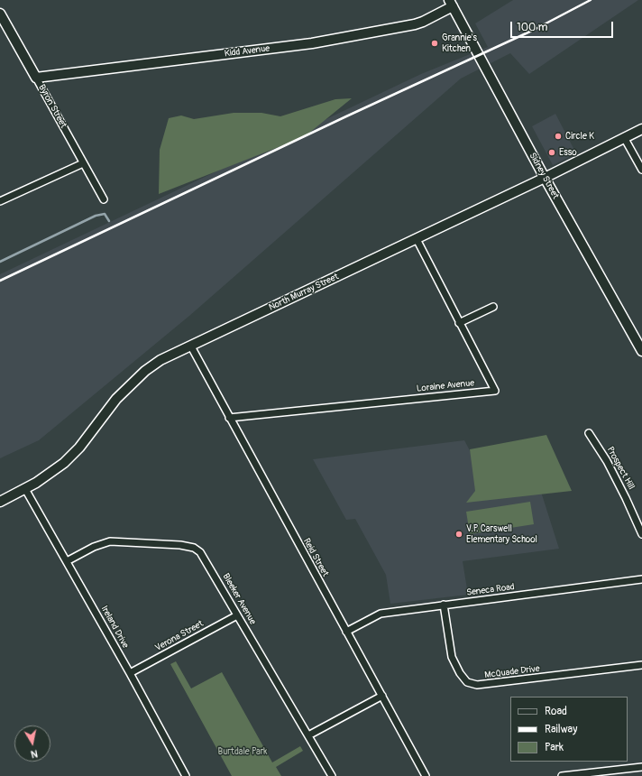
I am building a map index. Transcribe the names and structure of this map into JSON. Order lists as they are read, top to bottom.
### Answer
{
  "streets": {
    "street": [
      "Kidd Avenue",
      "Byron Street",
      "Sidney Street",
      "North Murray Street",
      "Loraine Avenue",
      "Prospect Hill",
      "Reid Street",
      "Seneca Road",
      "Bleeker Avenue",
      "Ireland Drive",
      "Verona Street",
      "McQuade Drive"
    ]
  },
  "crossings": [
    ["Kidd Avenue", "Byron Street"],
    ["Kidd Avenue", "Sidney Street"],
    ["Sidney Street", "North Murray Street"],
    ["North Murray Street", "Loraine Avenue"],
    ["North Murray Street", "Reid Street"],
    ["North Murray Street", "Ireland Drive"],
    ["Loraine Avenue", "Reid Street"],
    ["Reid Street", "Seneca Road"],
    ["Seneca Road", "McQuade Drive"],
    ["Bleeker Avenue", "Ireland Drive"],
    ["Bleeker Avenue", "Verona Street"],
    ["Ireland Drive", "Verona Street"]
  ],
  "parks": ["Burtdale Park"],
  "places": [
    "Grannie's Kitchen",
    "Circle K",
    "Esso",
    "V.P. Carswell Elementary School"
  ],
  "legend": ["Road", "Railway", "Park"],
  "scale_bar": "100 m",
  "north": "bottom"
}
